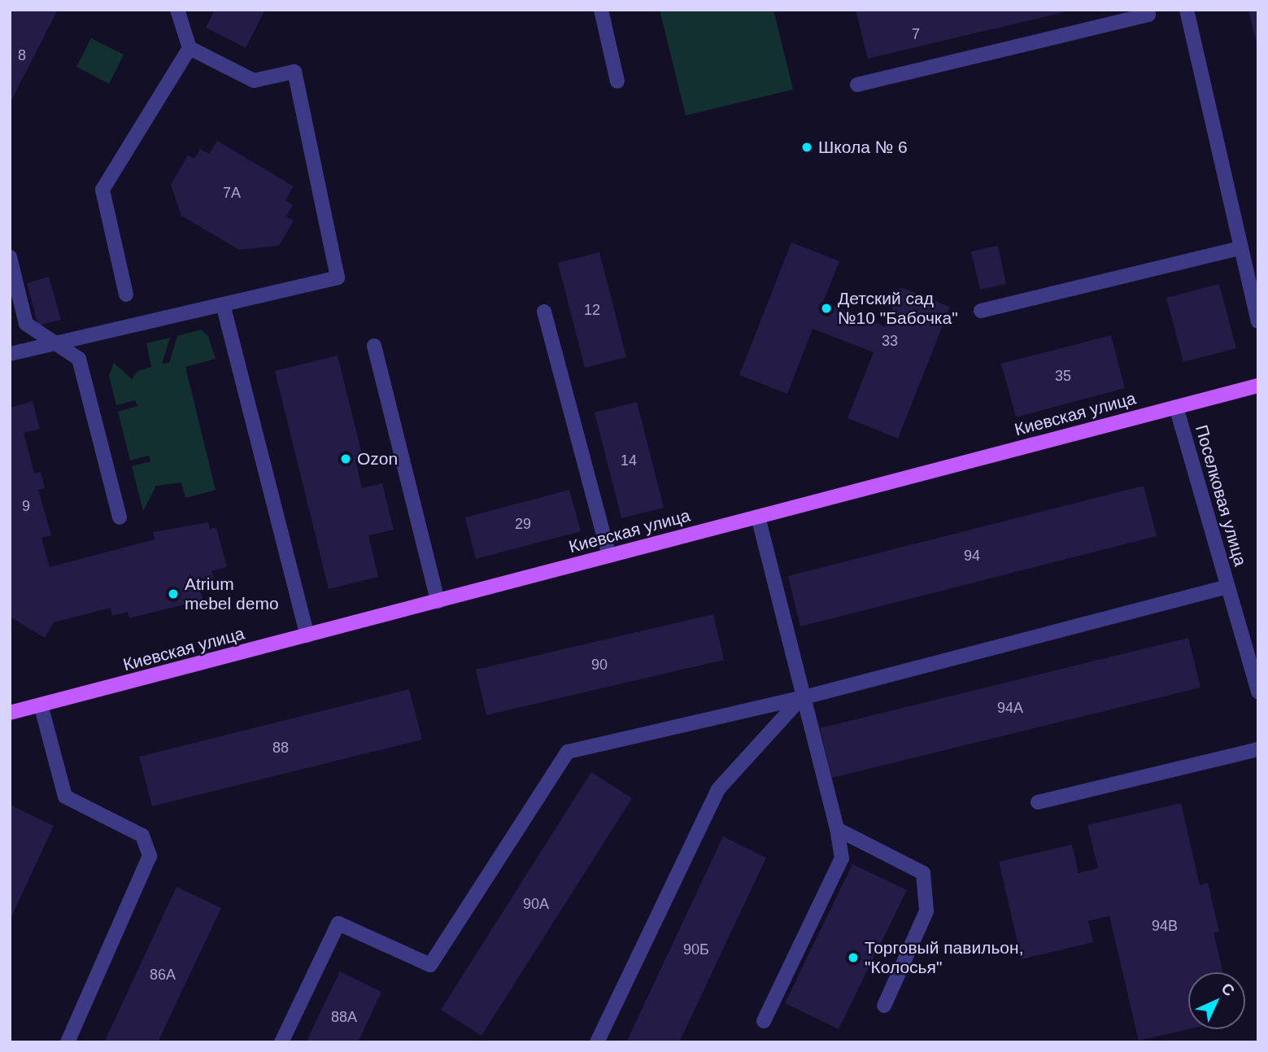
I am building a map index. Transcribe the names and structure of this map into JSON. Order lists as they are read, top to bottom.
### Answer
{
  "streets": {
    "main road": ["Киевская улица"],
    "street": ["Поселковая улица"]
  },
  "crossings": [
    ["Киевская улица", "Поселковая улица"]
  ],
  "places": [
    "Школа № 6",
    "Детский сад №10 \"Бабочка\"",
    "Ozon",
    "Atrium mebel demo",
    "Торговый павильон, \"Колосья\""
  ],
  "house_numbers": [
    "7",
    "8",
    "7А",
    "12",
    "33",
    "35",
    "14",
    "9",
    "29",
    "94",
    "90",
    "94А",
    "88",
    "90А",
    "94В",
    "90Б",
    "86А",
    "88А"
  ],
  "north": "top right"
}
